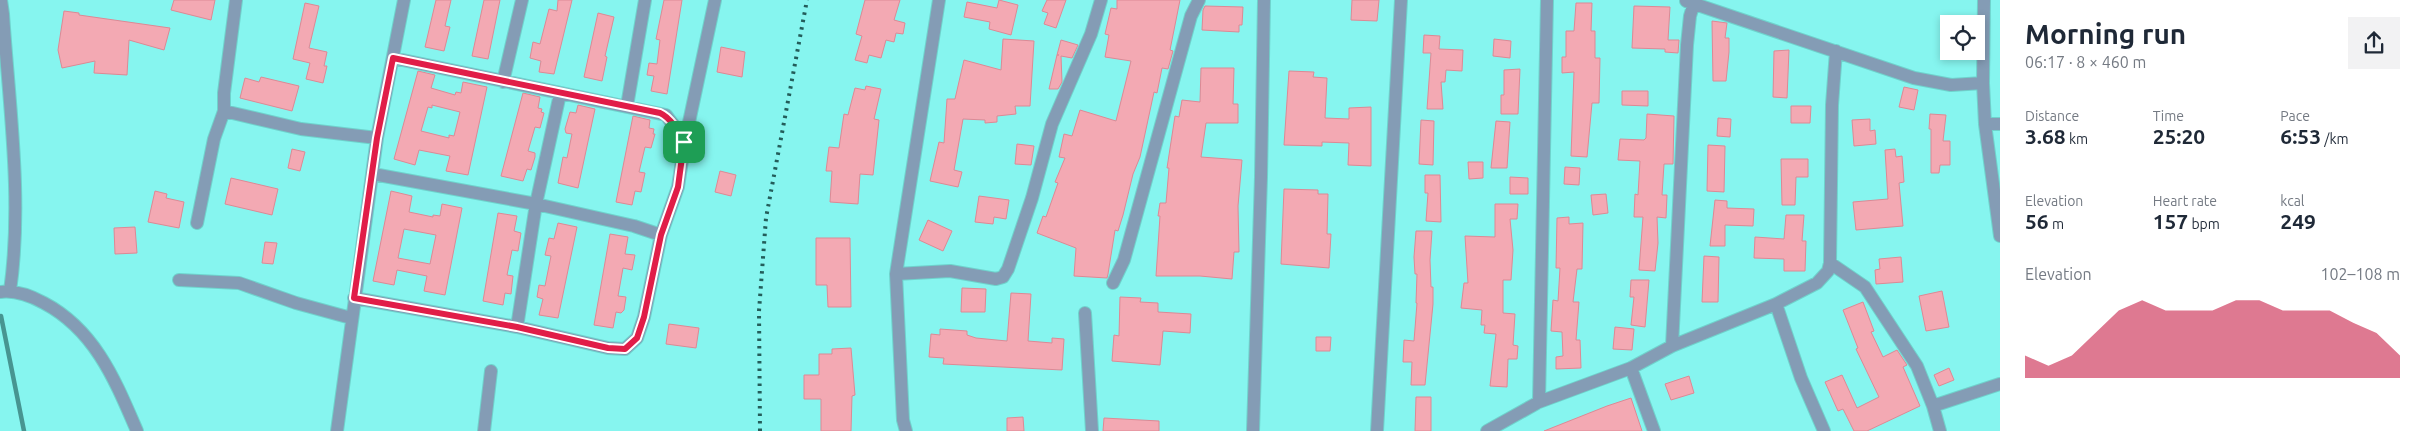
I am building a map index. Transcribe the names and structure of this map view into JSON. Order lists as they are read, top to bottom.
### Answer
{
  "page": {
    "heading": ["Morning run", "06:17 · 8 × 460 m"],
    "stats": [
      ["Distance", "3.68 km"],
      ["Time", "25:20"],
      ["Pace", "6:53 /km"],
      ["Elevation", "56 m"],
      ["Heart rate", "157 bpm"],
      ["kcal", "249"]
    ],
    "chart": ["Elevation", "102–108 m"]
  }
}
